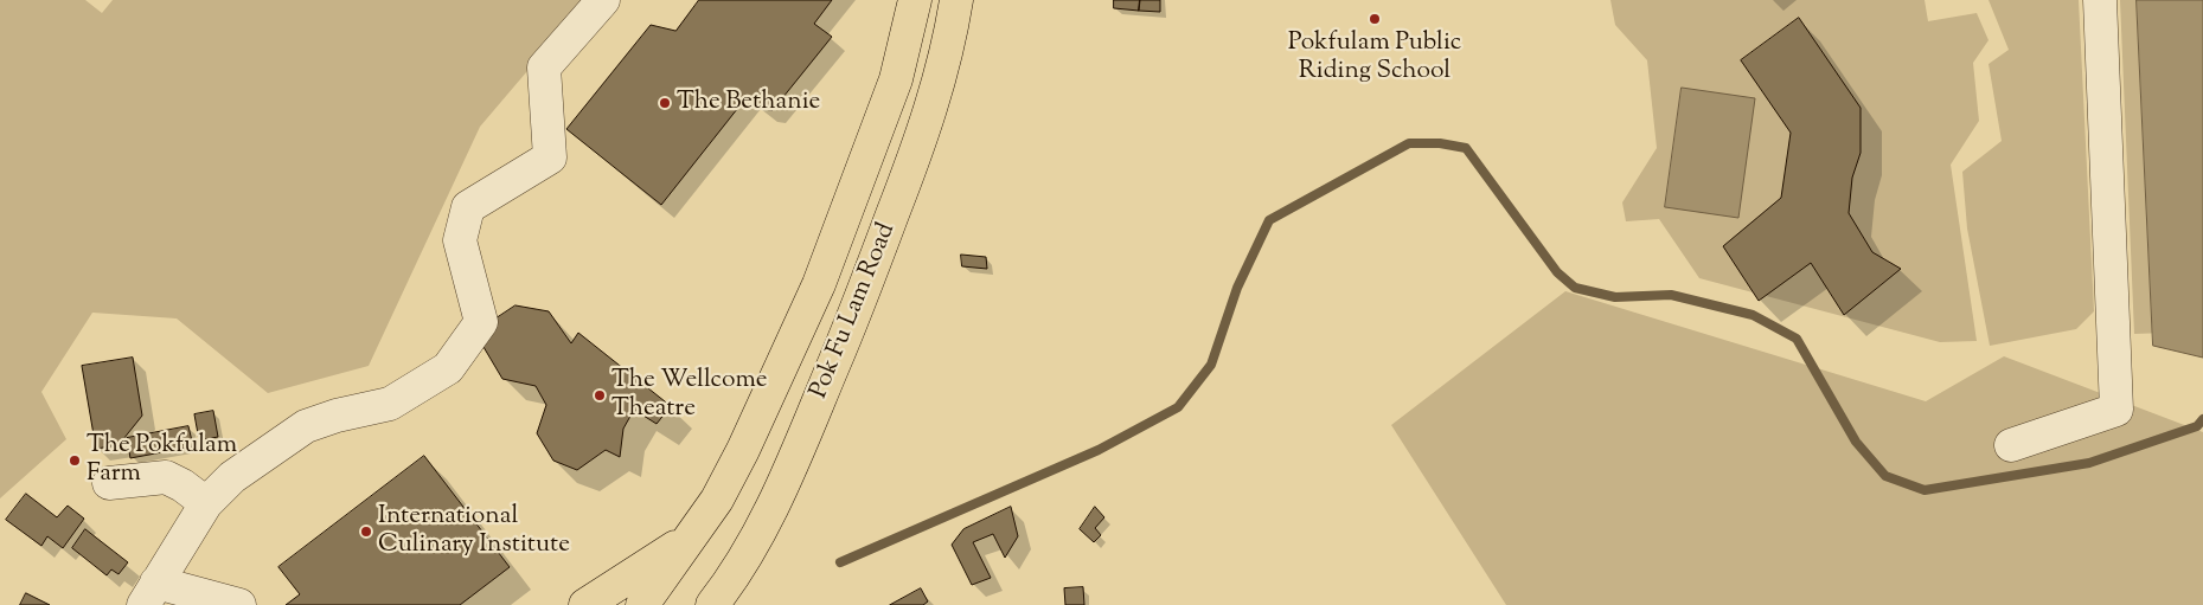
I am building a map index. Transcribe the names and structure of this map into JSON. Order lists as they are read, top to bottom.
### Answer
{
  "streets": {
    "main road": ["Pok Fu Lam Road"]
  },
  "places": [
    "Pokfulam Public Riding School",
    "The Bethanie",
    "The Wellcome Theatre",
    "The Pokfulam Farm",
    "International Culinary Institute"
  ]
}
